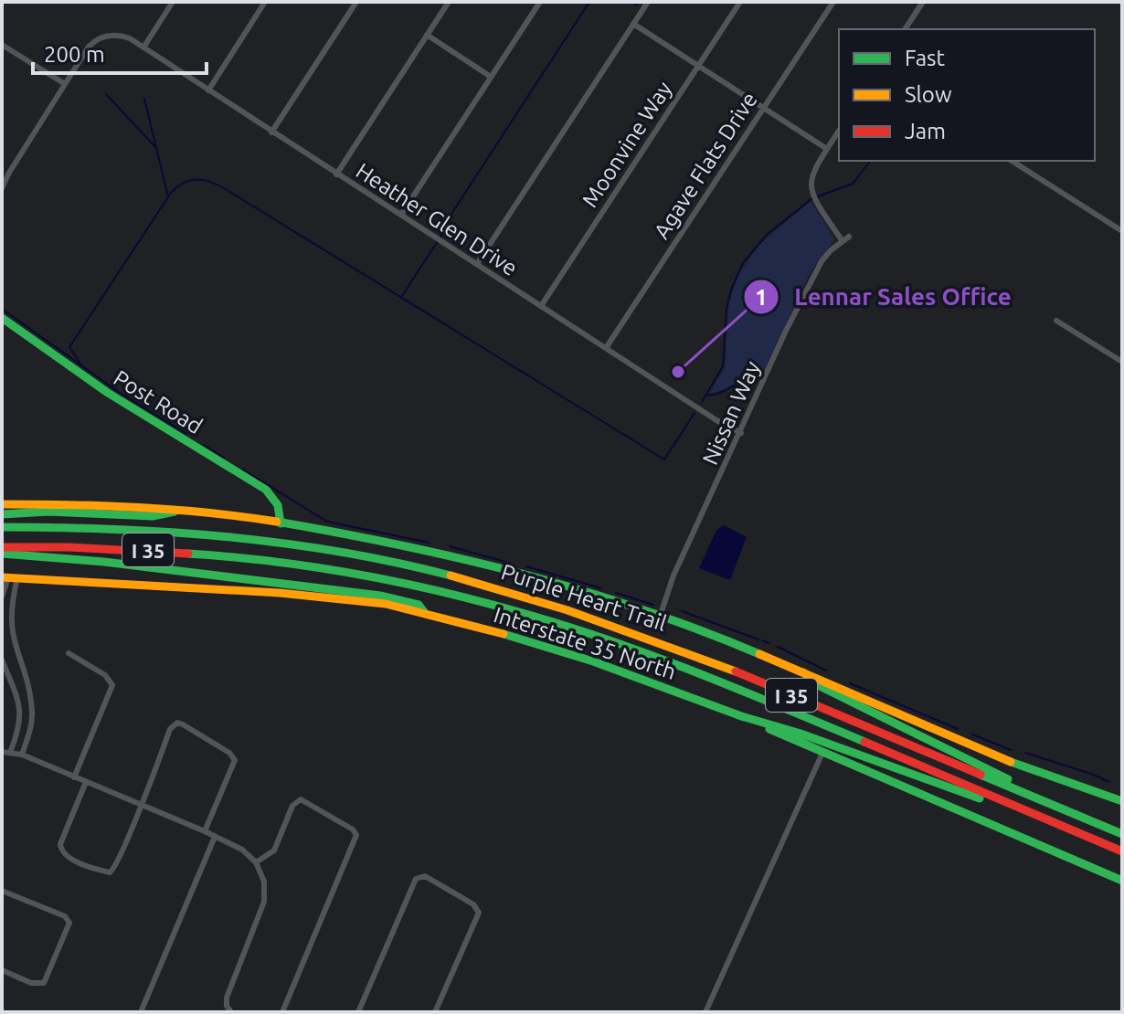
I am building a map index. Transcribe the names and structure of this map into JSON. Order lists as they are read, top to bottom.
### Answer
{
  "streets": {
    "main road": [
      "Post Road",
      "I 35",
      "Purple Heart Trail",
      "Interstate 35 North"
    ],
    "street": [
      "Moonvine Way",
      "Agave Flats Drive",
      "Heather Glen Drive",
      "Nissan Way"
    ]
  },
  "crossings": [
    ["Moonvine Way", "Heather Glen Drive"],
    ["Agave Flats Drive", "Heather Glen Drive"],
    ["Heather Glen Drive", "Nissan Way"]
  ],
  "places": ["Lennar Sales Office"],
  "legend": ["Fast", "Slow", "Jam"],
  "scale_bar": "200 m"
}
